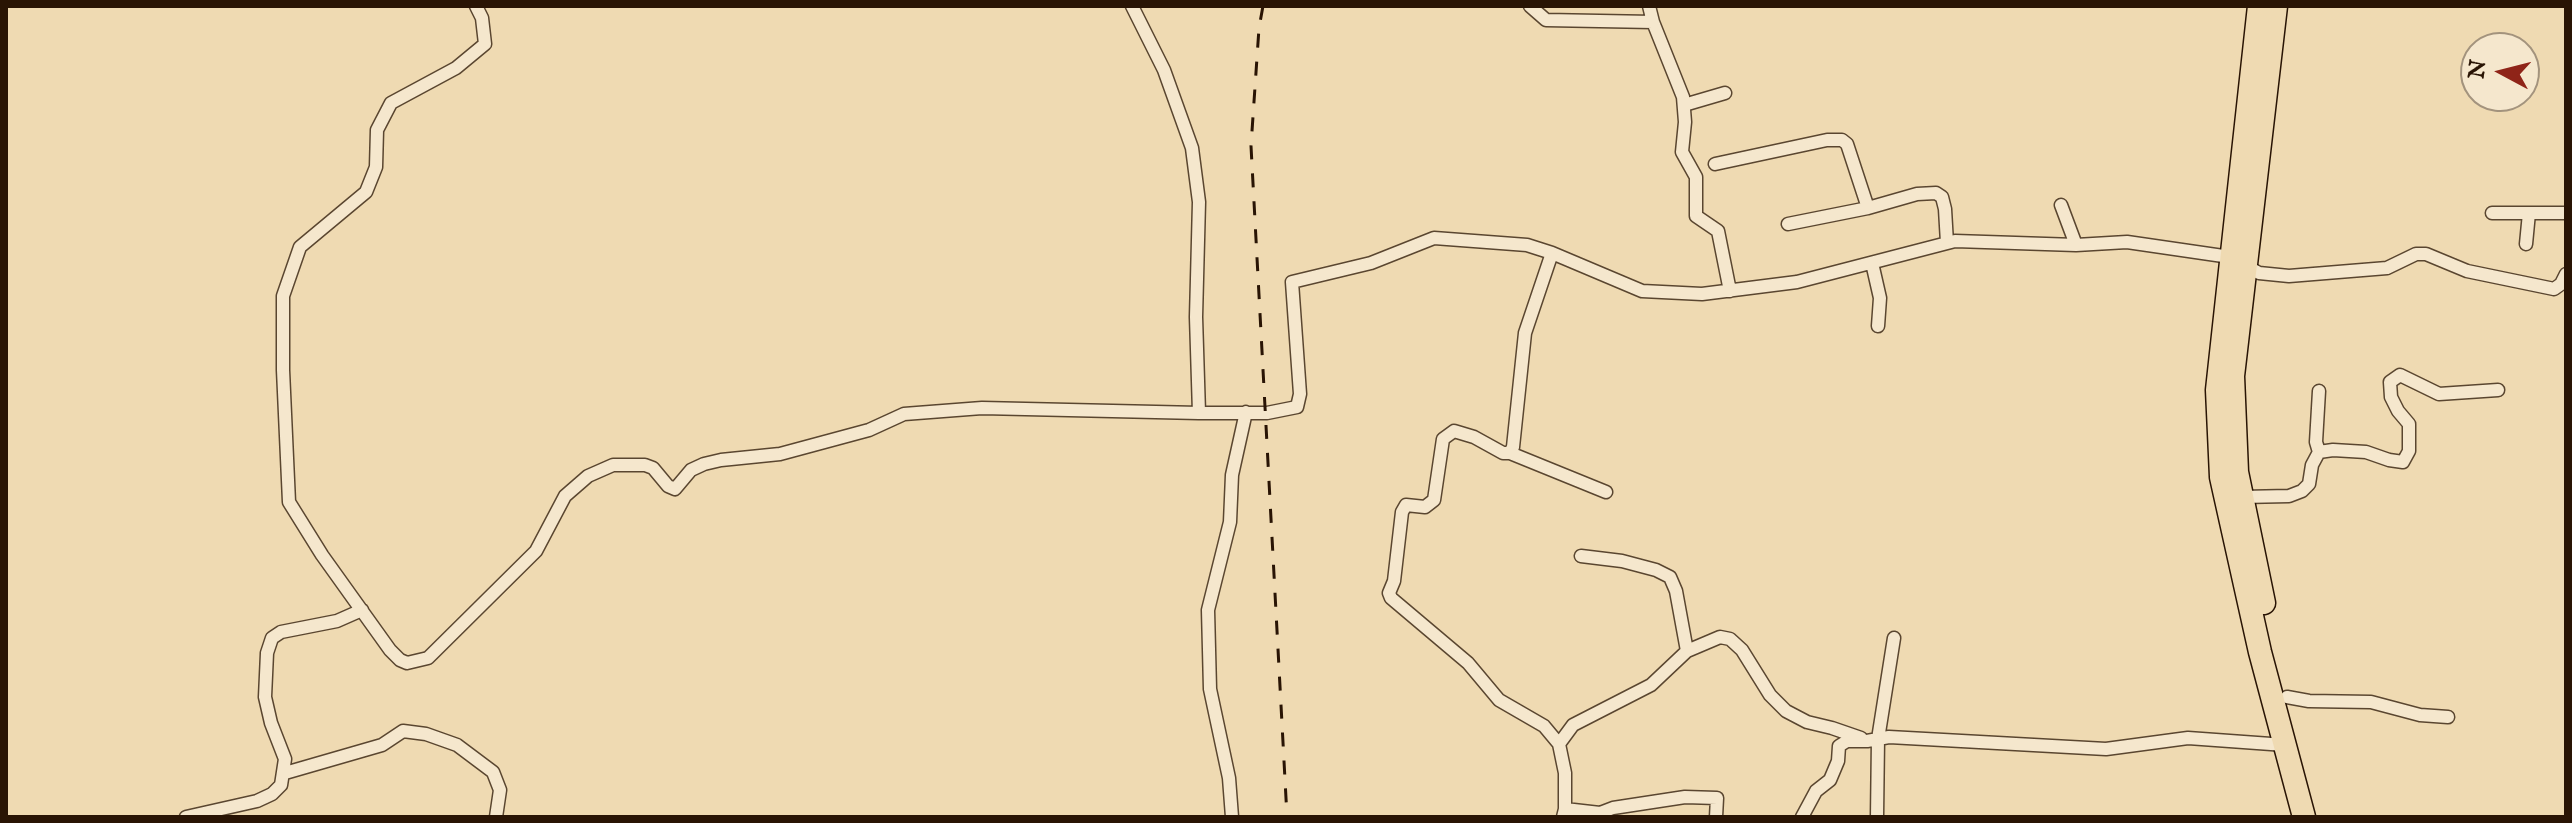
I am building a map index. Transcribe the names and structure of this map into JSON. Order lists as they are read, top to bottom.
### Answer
{
  "north": "left"
}
